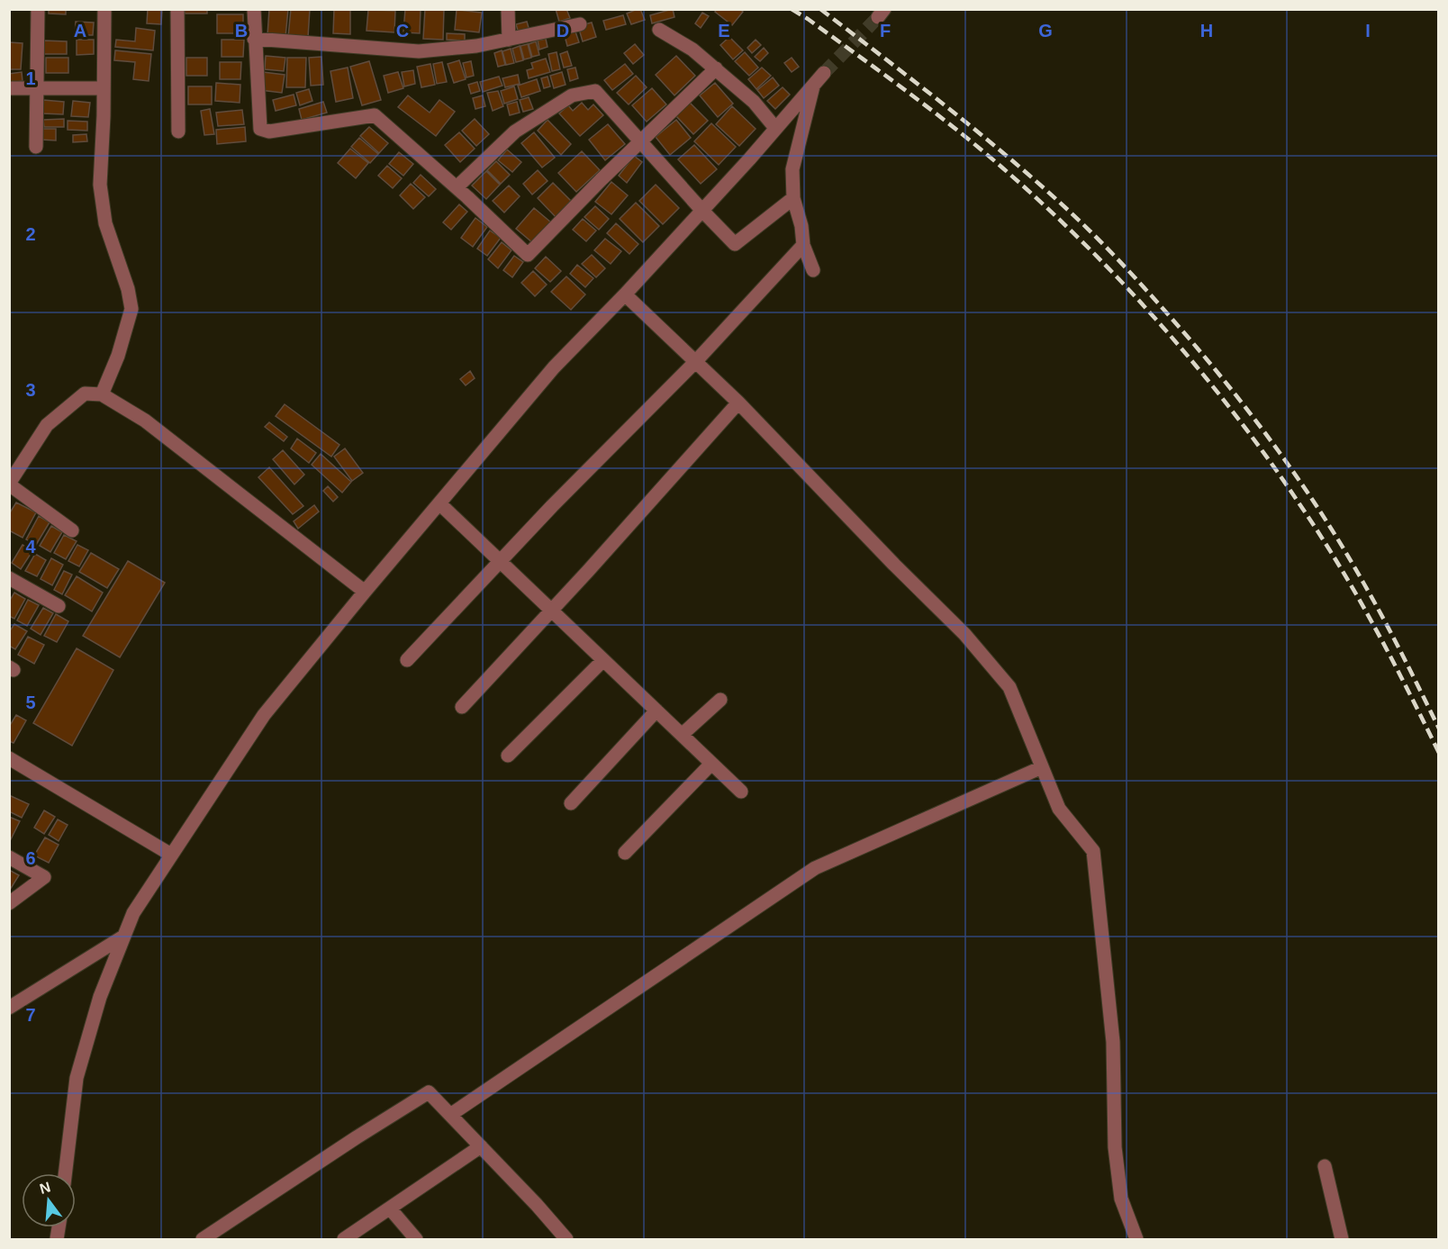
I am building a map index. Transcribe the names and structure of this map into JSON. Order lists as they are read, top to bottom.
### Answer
{
  "north": "top",
  "grid": {
    "columns": [
      "A",
      "B",
      "C",
      "D",
      "E",
      "F",
      "G",
      "H",
      "I"
    ],
    "rows": [
      "1",
      "2",
      "3",
      "4",
      "5",
      "6",
      "7"
    ]
  }
}
